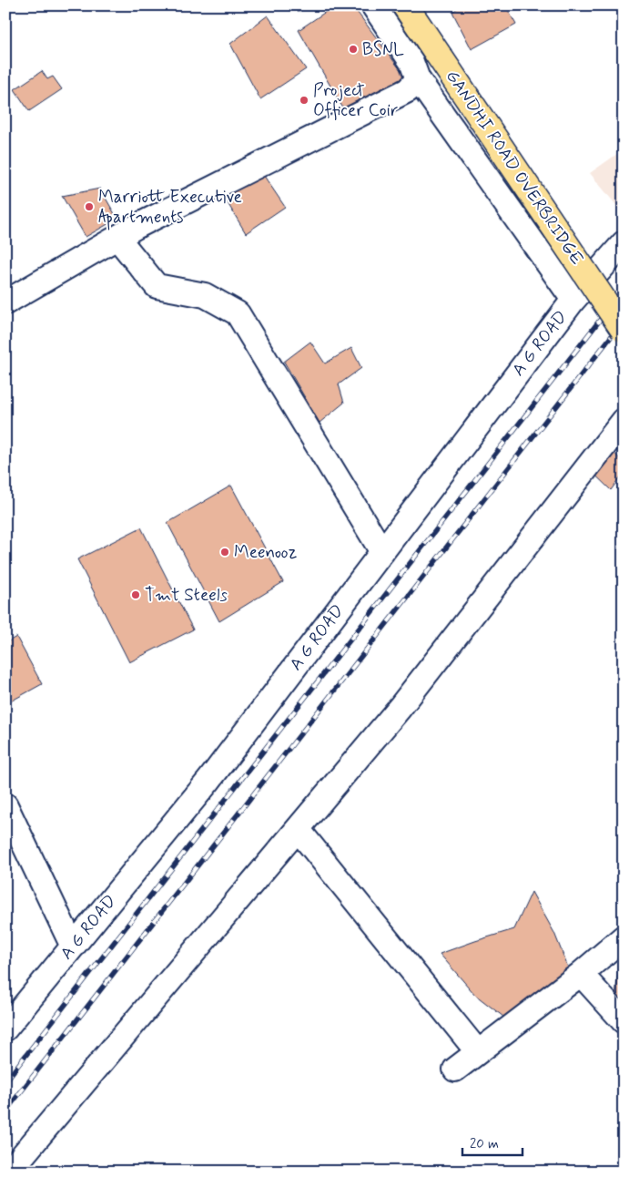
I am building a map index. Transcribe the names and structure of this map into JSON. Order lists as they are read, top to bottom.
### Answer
{
  "streets": {
    "main road": ["GANDHI ROAD OVERBRIDGE"],
    "street": ["A G ROAD"]
  },
  "places": [
    "BSNL",
    "Project Officer Coir",
    "Marriott Executive Apartments",
    "Meenooz",
    "Tmt Steels"
  ],
  "scale_bar": "20 m"
}
